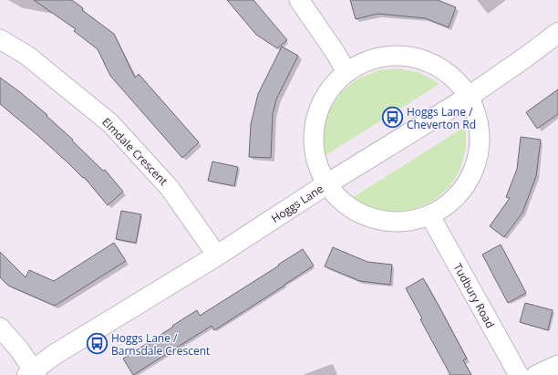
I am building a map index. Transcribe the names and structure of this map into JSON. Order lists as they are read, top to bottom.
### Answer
{
  "streets": {
    "street": ["Elmdale Crescent", "Hoggs Lane", "Tudbury Road"]
  },
  "crossings": [
    ["Elmdale Crescent", "Hoggs Lane"]
  ],
  "places": {
    "bus stop": ["Hoggs Lane / Cheverton Rd", "Hoggs Lane / Barnsdale Crescent"]
  }
}
